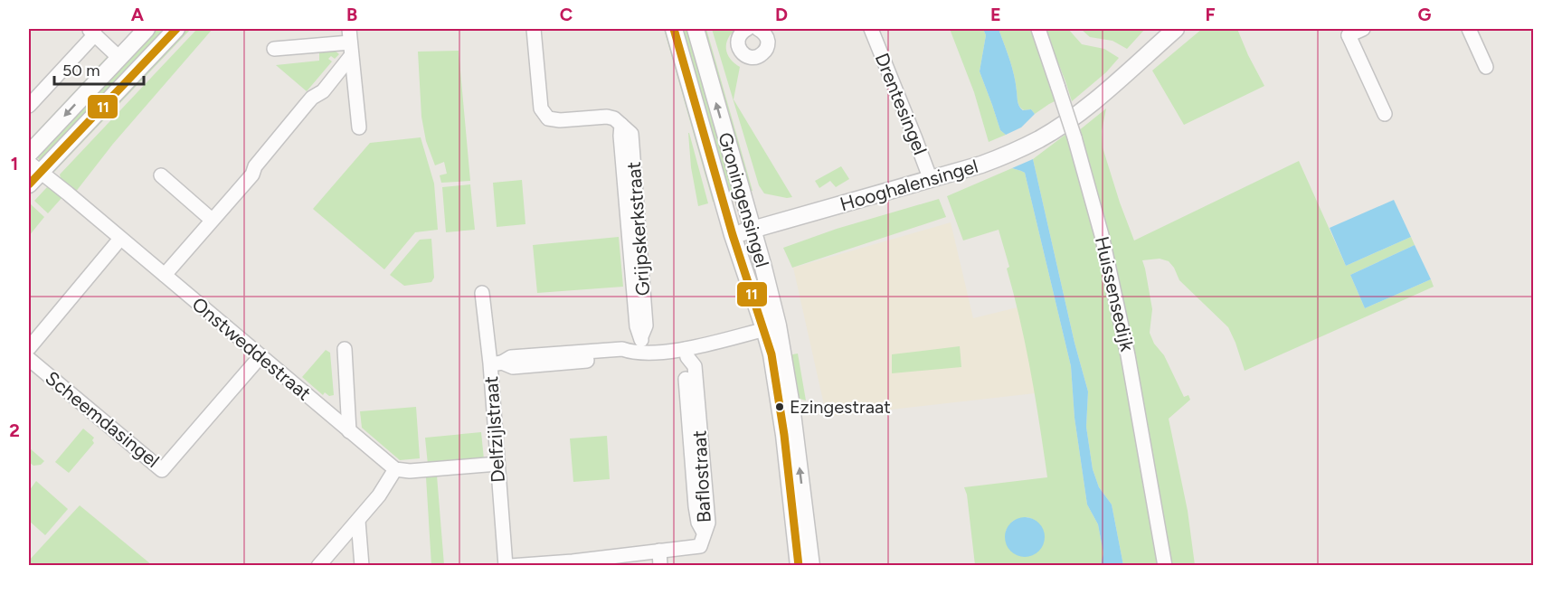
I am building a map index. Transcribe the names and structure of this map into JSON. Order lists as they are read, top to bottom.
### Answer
{
  "streets": {
    "street": [
      "Drentesingel",
      "Hooghalensingel",
      "Groningensingel",
      "Grijpskerkstraat",
      "Huissensedijk",
      "Onstweddestraat",
      "Scheemdasingel",
      "Delfzijlstraat",
      "Baflostraat"
    ]
  },
  "crossings": [
    ["Drentesingel", "Hooghalensingel"],
    ["Hooghalensingel", "Groningensingel"],
    ["Onstweddestraat", "Scheemdasingel"]
  ],
  "places": ["Ezingestraat"],
  "lines": ["transit line 11"],
  "scale_bar": "50 m",
  "grid": {
    "columns": [
      "A",
      "B",
      "C",
      "D",
      "E",
      "F",
      "G"
    ],
    "rows": ["1", "2"]
  }
}
